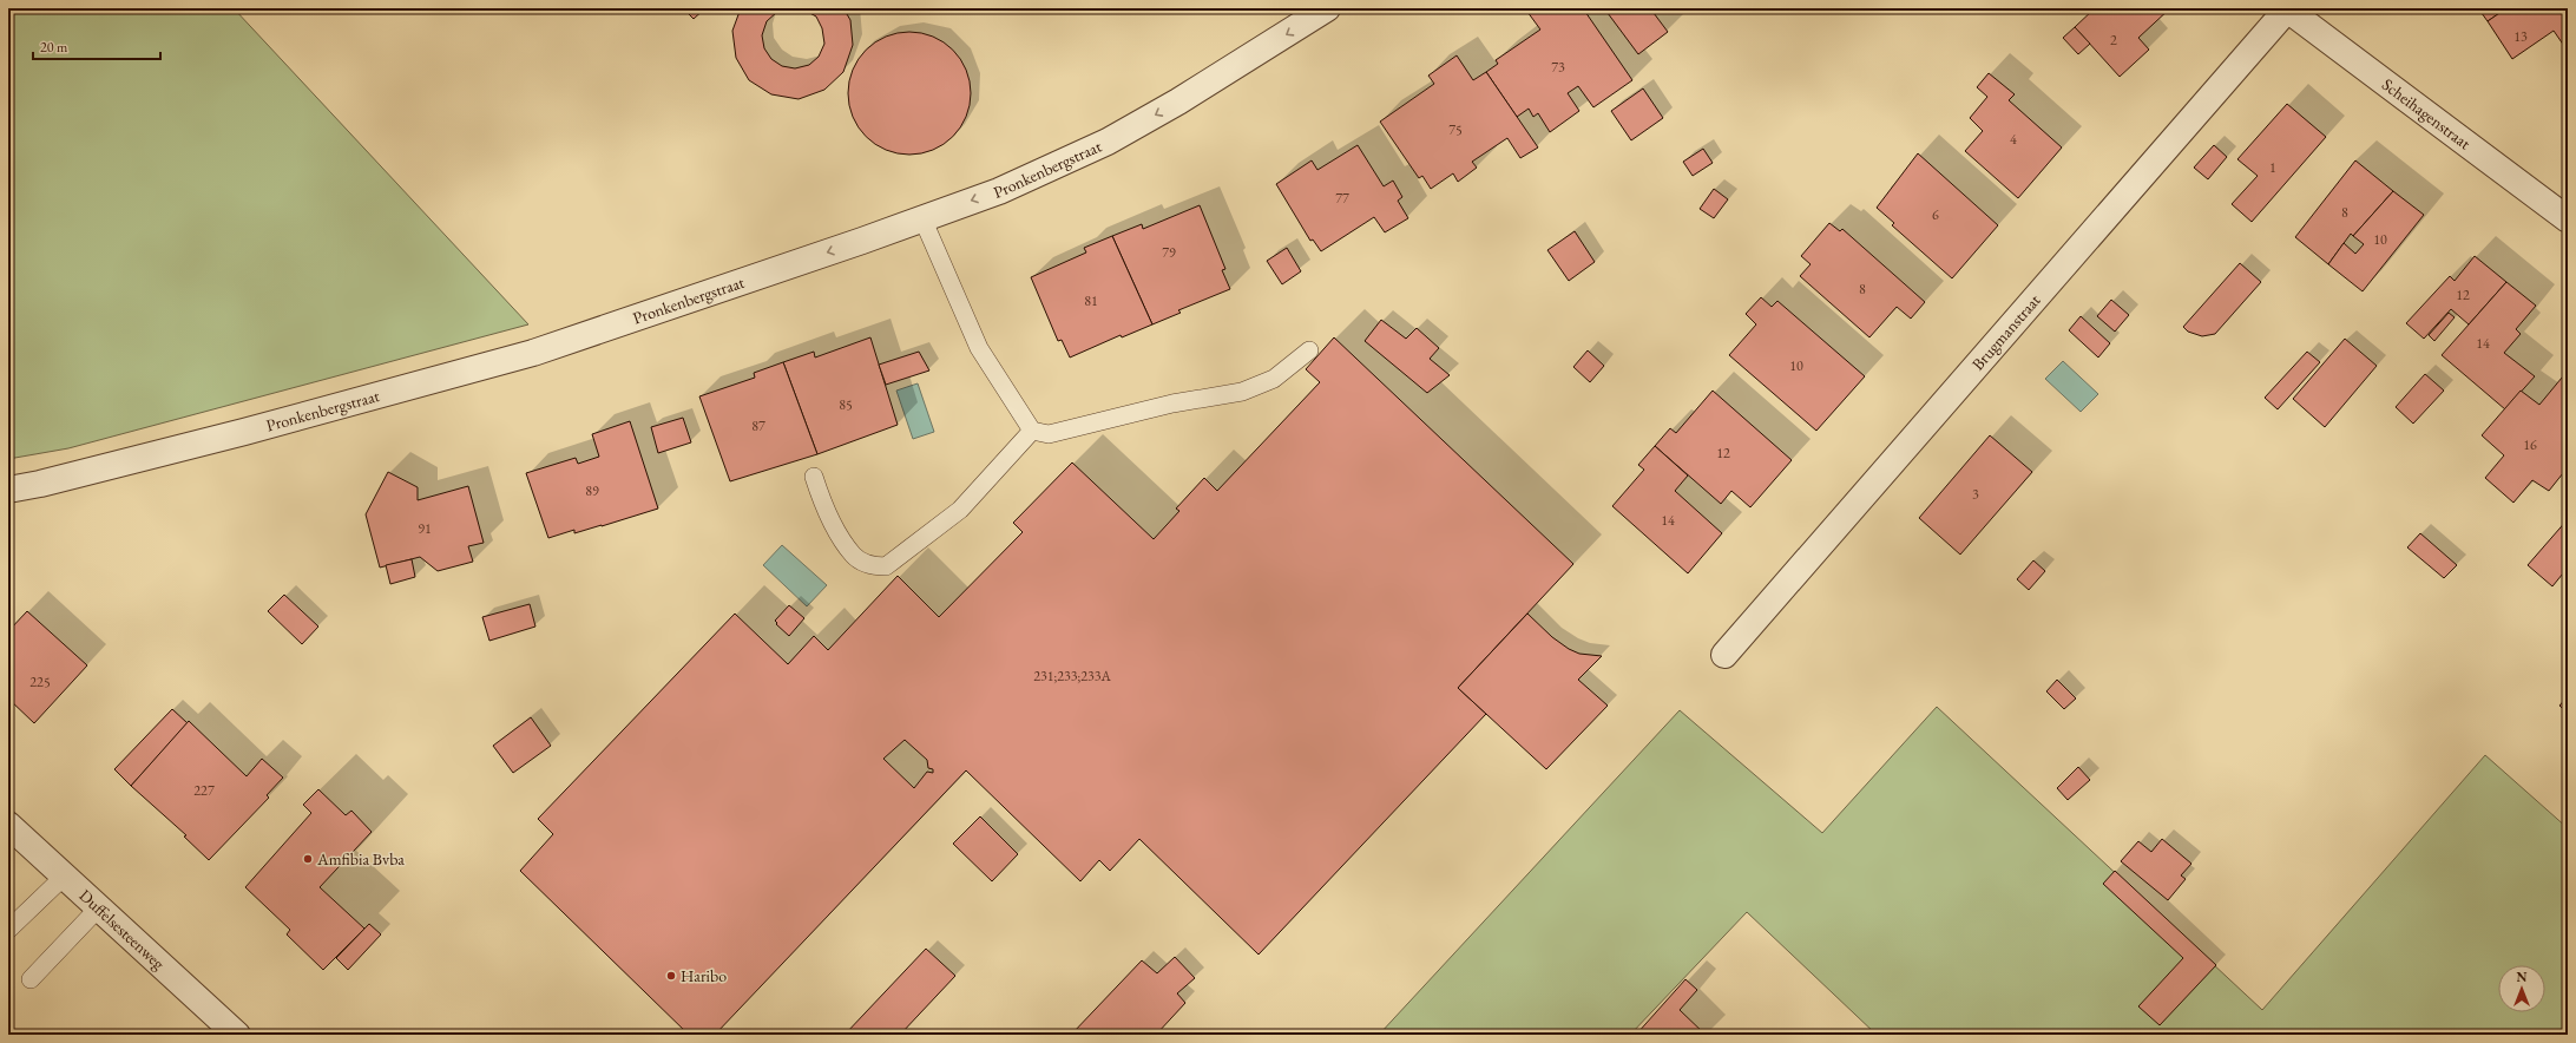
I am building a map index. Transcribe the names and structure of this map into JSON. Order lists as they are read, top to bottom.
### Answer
{
  "streets": {
    "street": [
      "Scheihagenstraat",
      "Pronkenbergstraat",
      "Brugmanstraat",
      "Duffelsesteenweg"
    ]
  },
  "crossings": [
    ["Scheihagenstraat", "Brugmanstraat"]
  ],
  "one_way": ["Pronkenbergstraat"],
  "places": ["Amfibia Bvba", "Haribo"],
  "house_numbers": [
    "13",
    "2",
    "73",
    "75",
    "4",
    "1",
    "77",
    "8",
    "6",
    "10",
    "79",
    "8",
    "12",
    "81",
    "14",
    "10",
    "85",
    "87",
    "16",
    "12",
    "89",
    "3",
    "14",
    "91",
    "231;233;233A",
    "225",
    "227"
  ],
  "scale_bar": "20 m",
  "north": "top"
}
